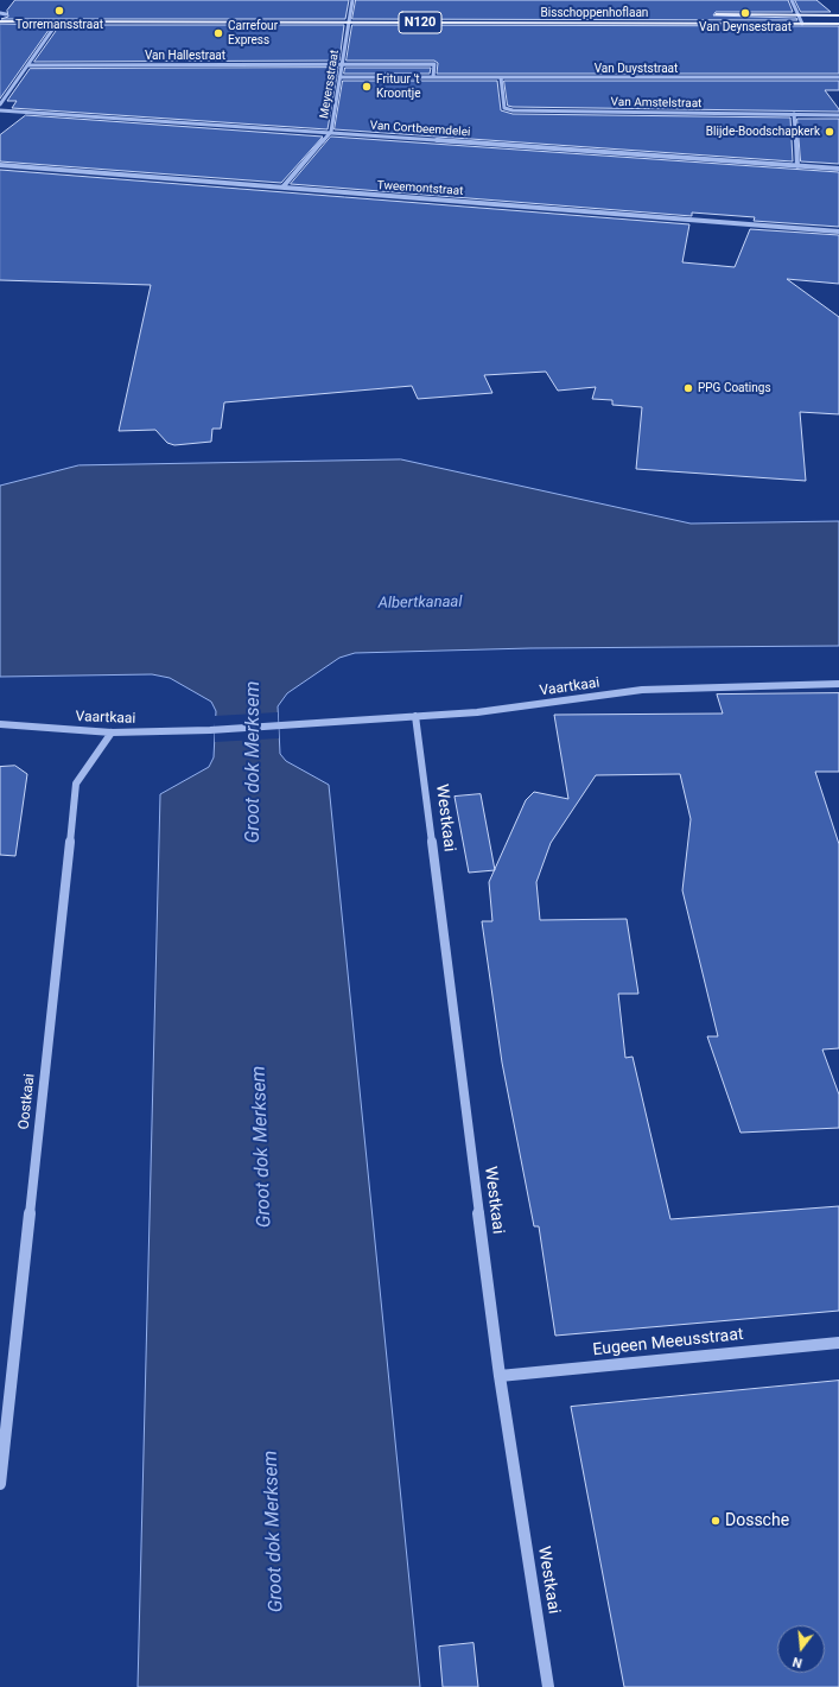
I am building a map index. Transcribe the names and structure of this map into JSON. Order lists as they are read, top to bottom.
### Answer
{
  "streets": {
    "main road": ["Bisschoppenhoflaan", "N120"],
    "street": [
      "Van Hallestraat",
      "Van Duyststraat",
      "Meyersstraat",
      "Van Amstelstraat",
      "Van Cortbeemdelei",
      "Tweemontstraat",
      "Vaartkaai",
      "Westkaai",
      "Oostkaai",
      "Eugeen Meeusstraat"
    ]
  },
  "crossings": [
    ["Bisschoppenhoflaan", "Meyersstraat"],
    ["Van Hallestraat", "Meyersstraat"],
    ["Van Duyststraat", "Meyersstraat"],
    ["Van Duyststraat", "Van Amstelstraat"],
    ["Meyersstraat", "Van Cortbeemdelei"],
    ["Meyersstraat", "Tweemontstraat"],
    ["Vaartkaai", "Westkaai"],
    ["Vaartkaai", "Oostkaai"],
    ["Westkaai", "Eugeen Meeusstraat"]
  ],
  "water": ["Albertkanaal", "Groot dok Merksem"],
  "places": [
    "Torremansstraat",
    "Van Deynsestraat",
    "Carrefour Express",
    "Frituur 't Kroontje",
    "Blijde-Boodschapkerk",
    "PPG Coatings",
    "Dossche"
  ],
  "north": "bottom"
}
